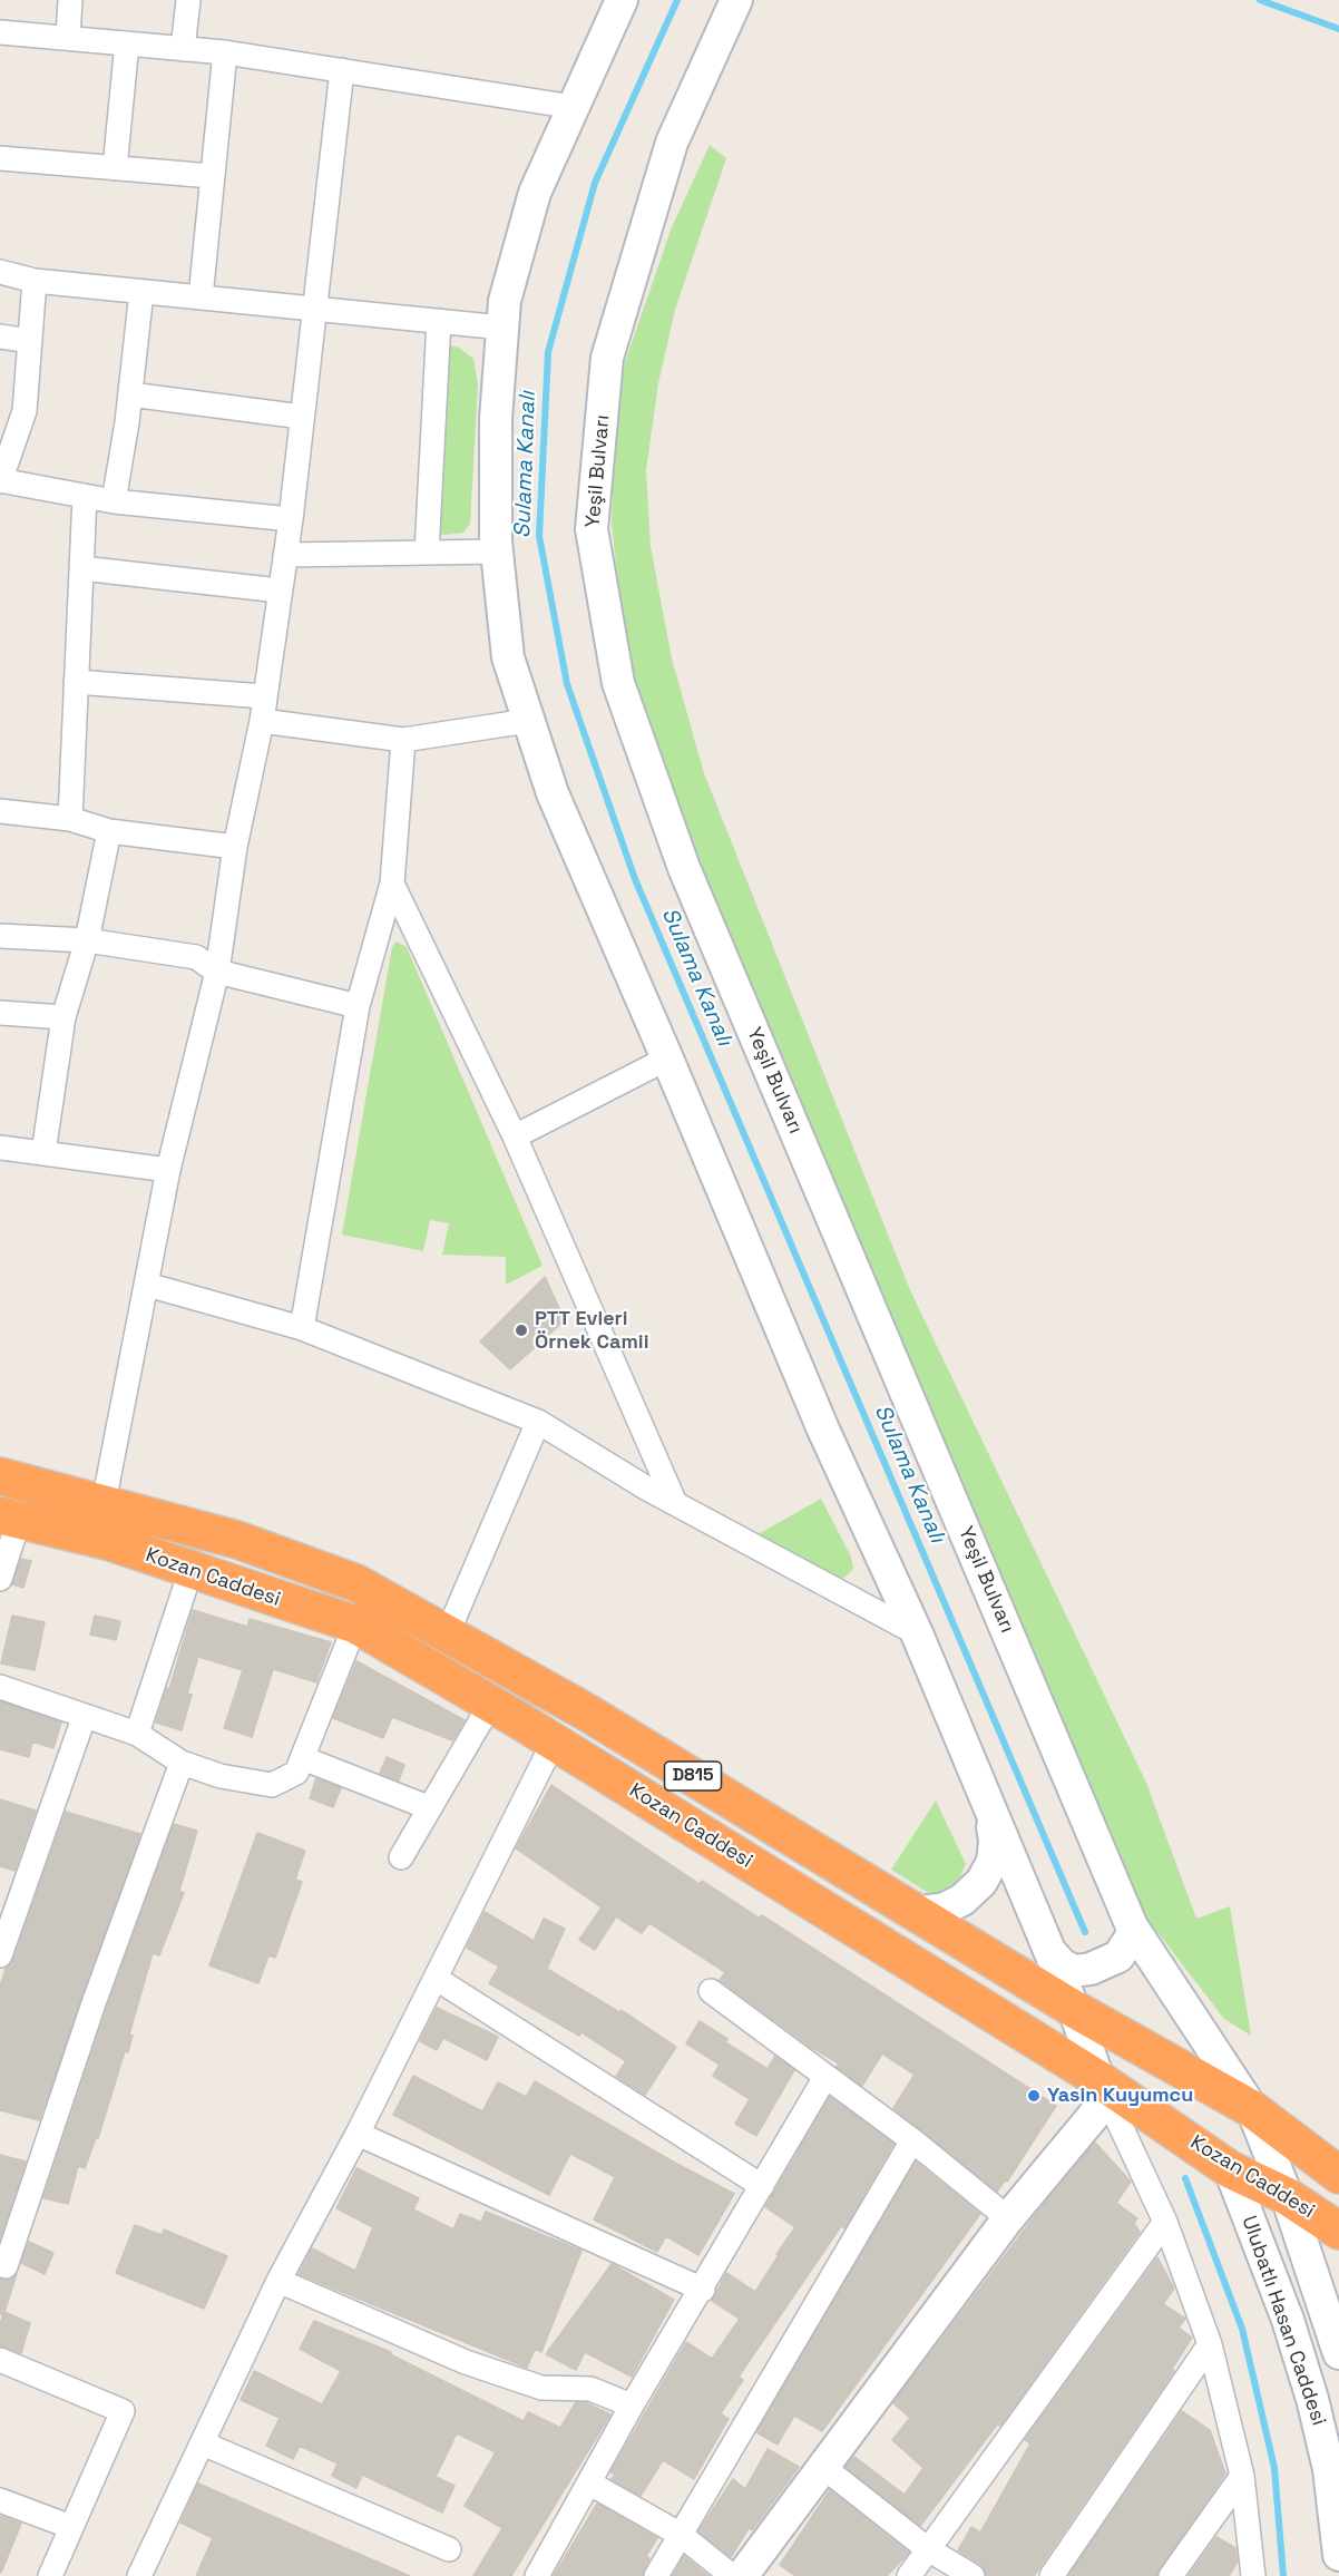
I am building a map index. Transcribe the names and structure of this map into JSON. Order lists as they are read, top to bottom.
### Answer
{
  "streets": {
    "highway": ["Kozan Caddesi", "D815"],
    "main road": ["Yeşil Bulvarı", "Ulubatlı Hasan Caddesi"]
  },
  "crossings": [
    ["Yeşil Bulvarı", "Kozan Caddesi"],
    ["Kozan Caddesi", "Ulubatlı Hasan Caddesi"]
  ],
  "water": ["Sulama Kanalı"],
  "places": ["PTT Evleri Örnek Camii", "Yasin Kuyumcu"]
}
